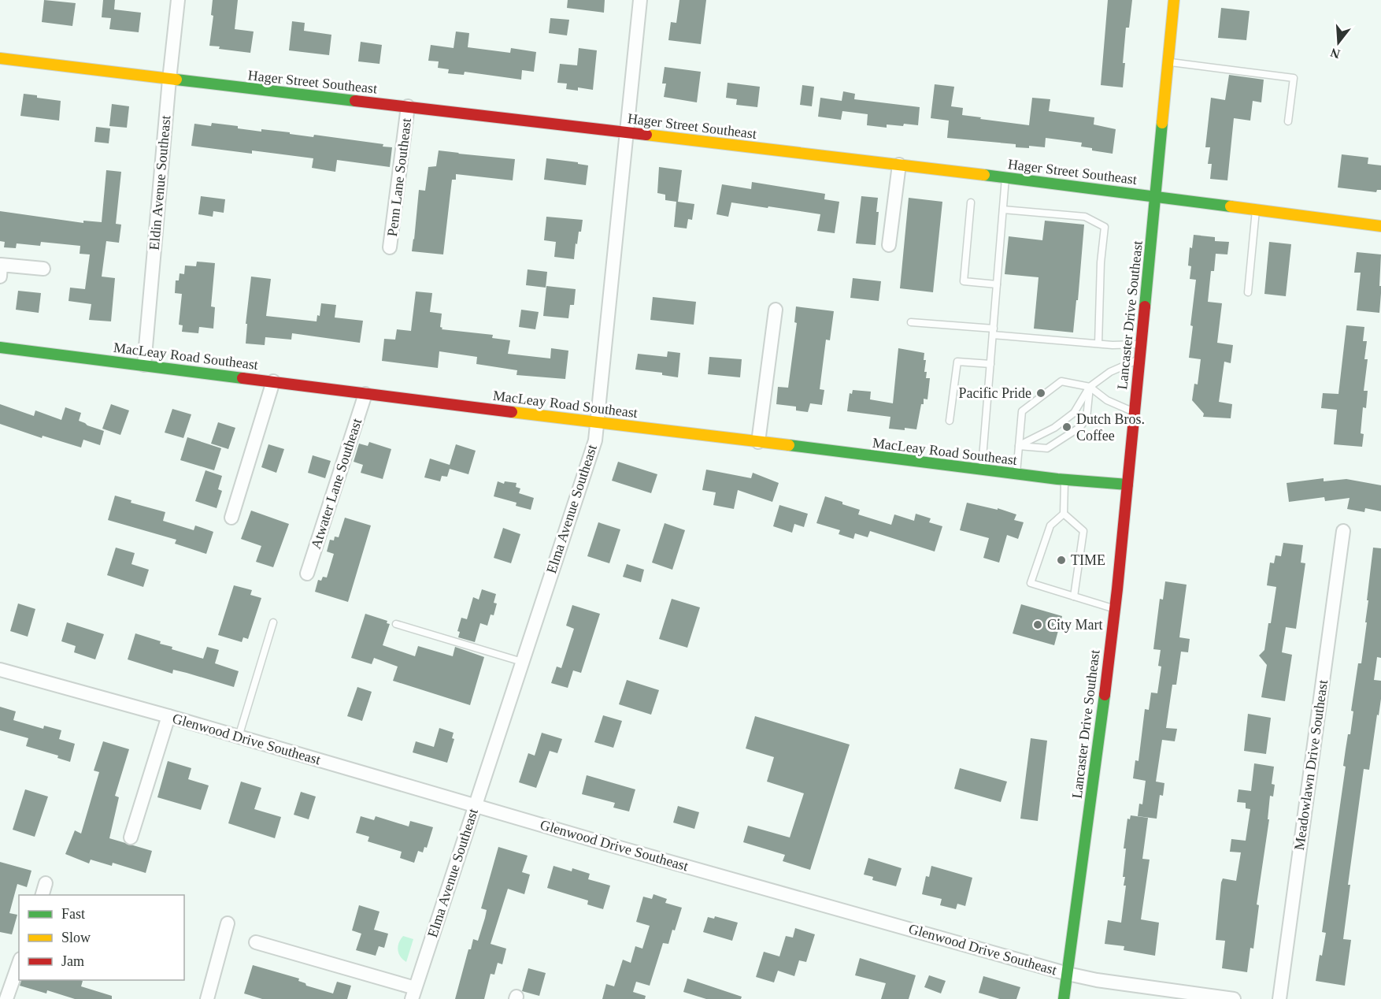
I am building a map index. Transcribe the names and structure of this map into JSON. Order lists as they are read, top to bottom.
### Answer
{
  "streets": {
    "street": [
      "Hager Street Southeast",
      "Penn Lane Southeast",
      "Eldin Avenue Southeast",
      "Lancaster Drive Southeast",
      "MacLeay Road Southeast",
      "Atwater Lane Southeast",
      "Elma Avenue Southeast",
      "Glenwood Drive Southeast",
      "Meadowlawn Drive Southeast"
    ]
  },
  "crossings": [
    ["Hager Street Southeast", "Penn Lane Southeast"],
    ["Hager Street Southeast", "Eldin Avenue Southeast"],
    ["Hager Street Southeast", "Lancaster Drive Southeast"],
    ["Hager Street Southeast", "Elma Avenue Southeast"],
    ["Eldin Avenue Southeast", "MacLeay Road Southeast"],
    ["Lancaster Drive Southeast", "MacLeay Road Southeast"],
    ["Lancaster Drive Southeast", "Glenwood Drive Southeast"],
    ["MacLeay Road Southeast", "Atwater Lane Southeast"],
    ["MacLeay Road Southeast", "Elma Avenue Southeast"],
    ["Elma Avenue Southeast", "Glenwood Drive Southeast"]
  ],
  "places": [
    "Pacific Pride",
    "Dutch Bros. Coffee",
    "TIME",
    "City Mart"
  ],
  "legend": ["Fast", "Slow", "Jam"],
  "north": "bottom"
}
